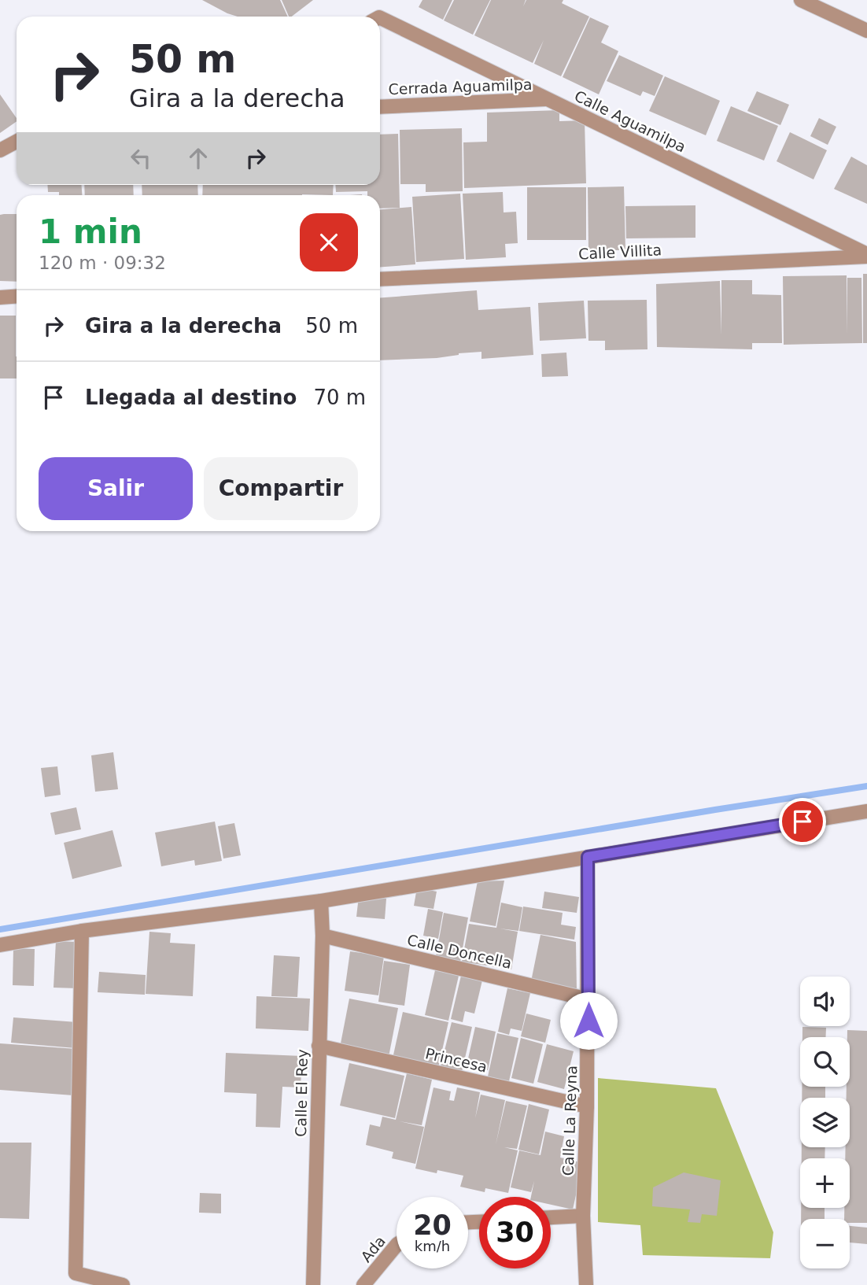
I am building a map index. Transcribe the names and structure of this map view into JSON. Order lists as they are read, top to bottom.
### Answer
{
  "streets": {
    "street": [
      "Cerrada Aguamilpa",
      "Calle Aguamilpa",
      "Calle Villita",
      "Calle Doncella",
      "Princesa",
      "Calle El Rey",
      "Calle La Reyna",
      "Ada"
    ]
  },
  "crossings": [
    ["Cerrada Aguamilpa", "Calle Aguamilpa"],
    ["Calle Aguamilpa", "Calle Villita"],
    ["Calle Doncella", "Calle El Rey"],
    ["Calle Doncella", "Calle La Reyna"],
    ["Princesa", "Calle El Rey"],
    ["Princesa", "Calle La Reyna"]
  ],
  "page": {
    "turn": ["50 m", "Gira a la derecha"],
    "heading": ["1 min", "120 m · 09:32"],
    "list": [
      {
        "name": "Gira a la derecha",
        "value": "50 m"
      },
      {
        "name": "Llegada al destino",
        "value": "70 m"
      }
    ],
    "buttons": ["Salir", "Compartir"],
    "map_buttons": ["+", "−"],
    "speed": "20 km/h",
    "limit": "30"
  }
}
